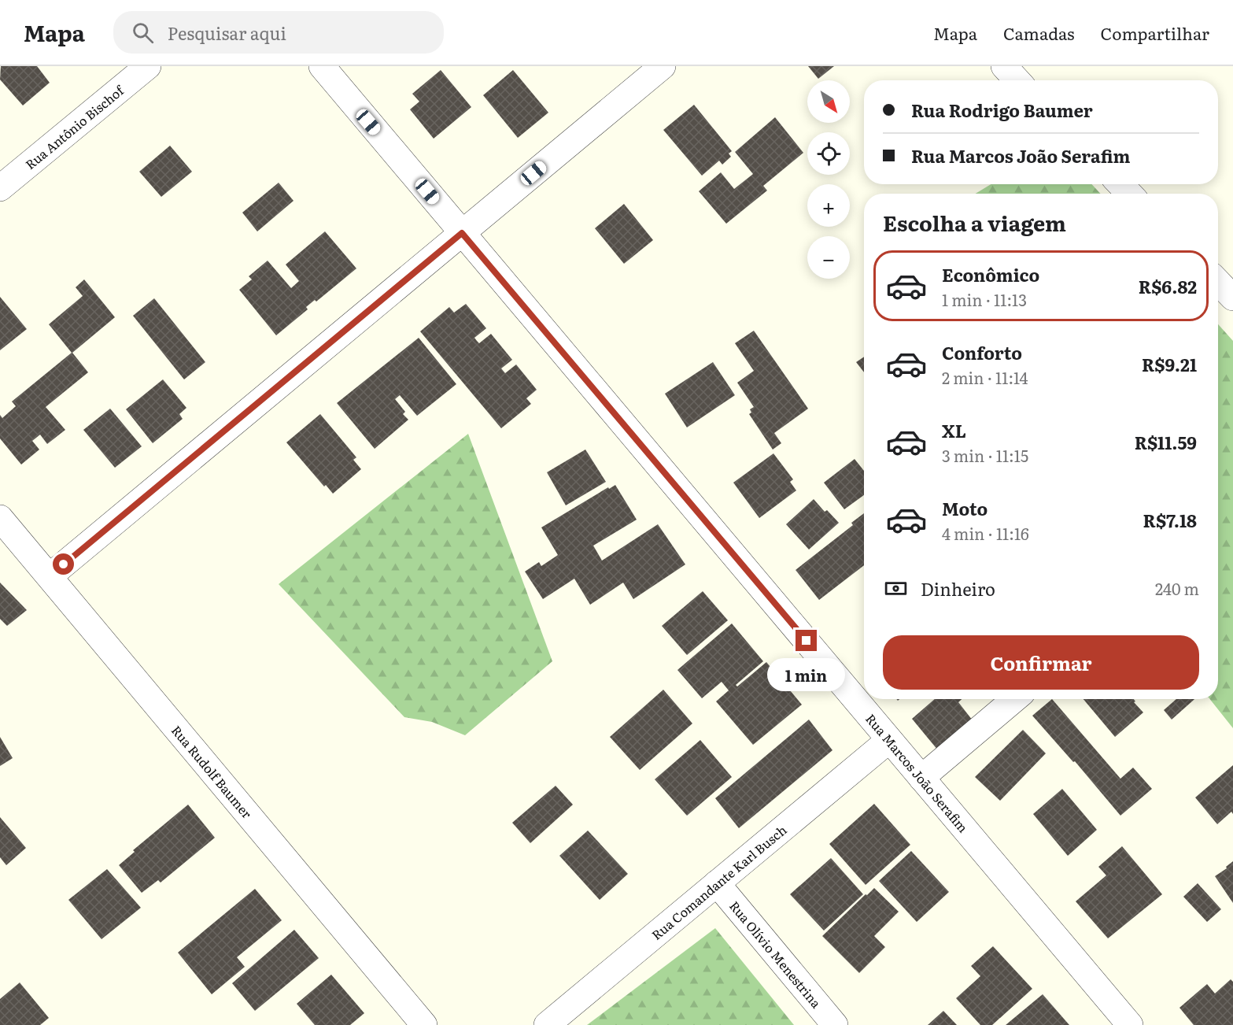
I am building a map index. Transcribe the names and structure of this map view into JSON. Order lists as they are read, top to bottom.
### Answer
{
  "streets": {
    "street": [
      "Rua Antônio Bischof",
      "Rua Rudolf Baumer",
      "Rua Marcos João Serafim",
      "Rua Comandante Karl Busch",
      "Rua Olívio Menestrina"
    ]
  },
  "crossings": [
    ["Rua Marcos João Serafim", "Rua Comandante Karl Busch"],
    ["Rua Comandante Karl Busch", "Rua Olívio Menestrina"]
  ],
  "north": "bottom right",
  "page": {
    "header": "Mapa",
    "search": "Pesquisar aqui",
    "nav": ["Mapa", "Camadas", "Compartilhar"],
    "map_buttons": ["+", "−"],
    "banner": ["Rua Rodrigo Baumer", "Rua Marcos João Serafim"],
    "heading": "Escolha a viagem",
    "list": [
      {
        "name": "Econômico",
        "note": "1 min · 11:13",
        "value": "R$6.82"
      },
      {
        "name": "Conforto",
        "note": "2 min · 11:14",
        "value": "R$9.21"
      },
      {
        "name": "XL",
        "note": "3 min · 11:15",
        "value": "R$11.59"
      },
      {
        "name": "Moto",
        "note": "4 min · 11:16",
        "value": "R$7.18"
      }
    ],
    "pay": ["Dinheiro", "240 m"],
    "buttons": "Confirmar",
    "bubble": "1 min"
  }
}
